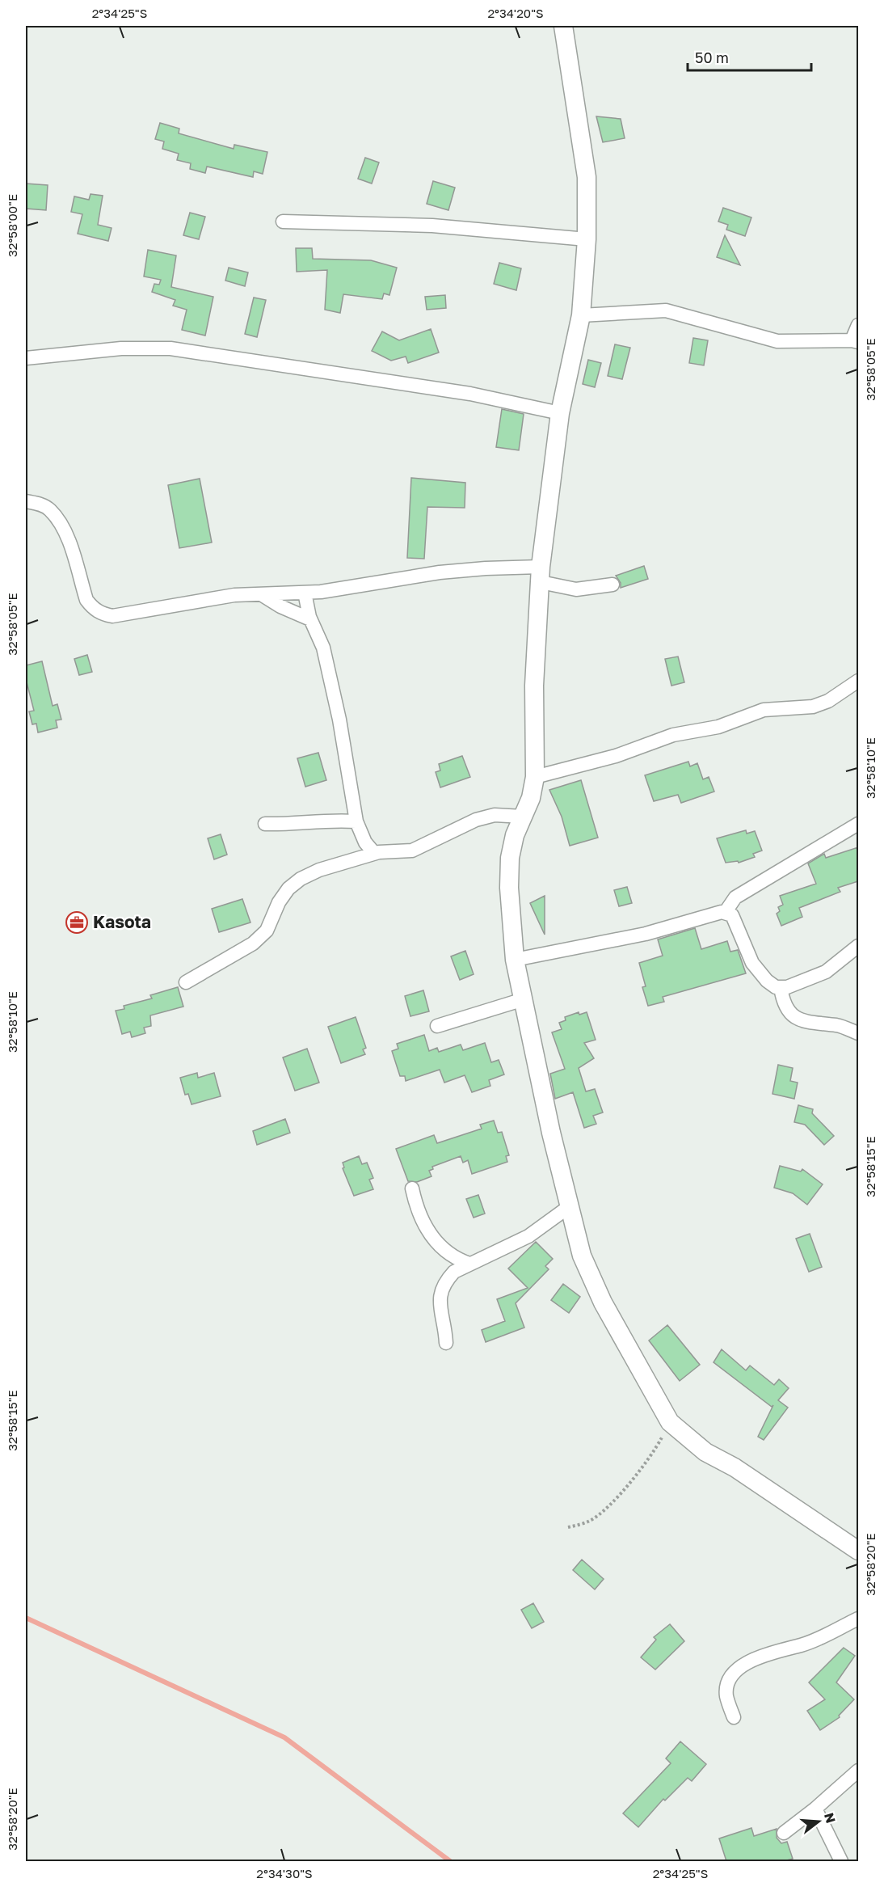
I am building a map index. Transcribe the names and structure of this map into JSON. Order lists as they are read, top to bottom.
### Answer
{
  "places": {
    "office": ["Kasota"]
  },
  "scale_bar": "50 m",
  "north": "right",
  "coordinates": [
    "2°34'25\"S",
    "2°34'20\"S",
    "32°58'00\"E",
    "32°58'05\"E",
    "32°58'10\"E",
    "32°58'15\"E",
    "32°58'20\"E",
    "2°34'30\"S"
  ]
}
